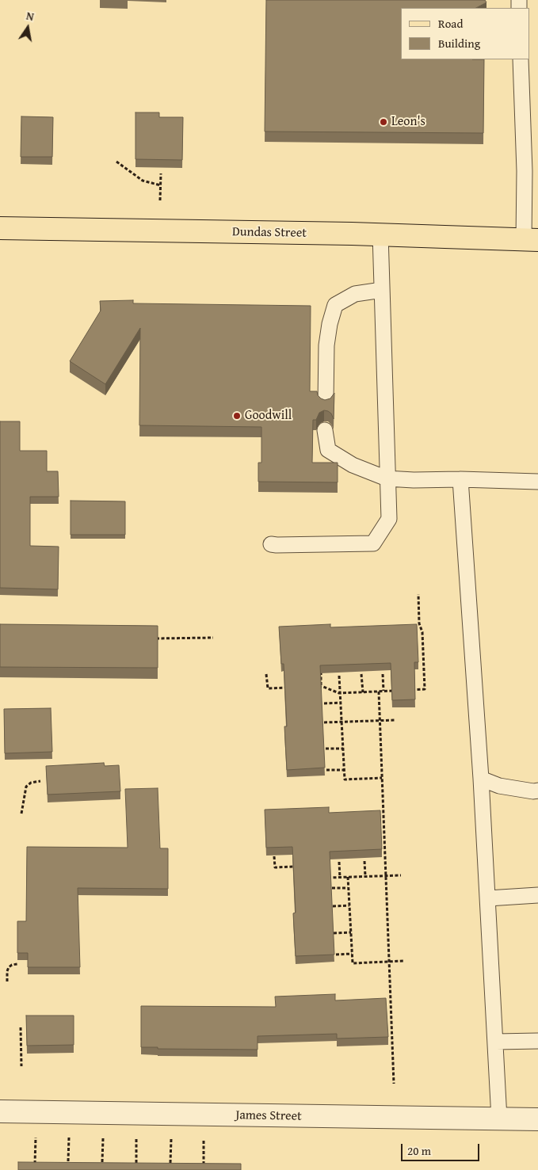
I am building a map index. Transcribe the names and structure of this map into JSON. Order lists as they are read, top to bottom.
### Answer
{
  "streets": {
    "main road": ["Dundas Street"],
    "street": ["James Street"]
  },
  "places": ["Leon's", "Goodwill"],
  "legend": ["Road", "Building"],
  "scale_bar": "20 m",
  "north": "top"
}
